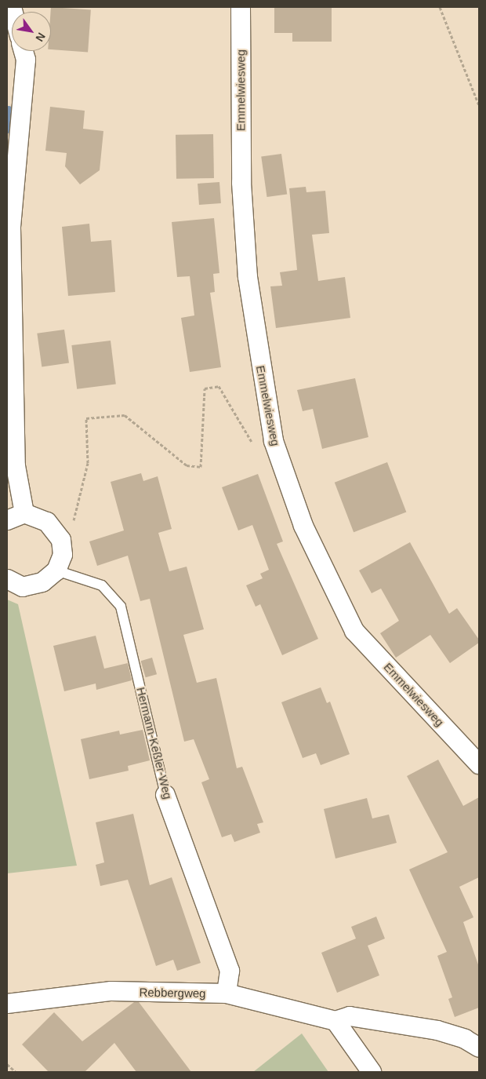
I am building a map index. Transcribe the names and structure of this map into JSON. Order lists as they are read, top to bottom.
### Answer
{
  "streets": {
    "street": ["Emmelwiesweg", "Hermann-Keßler-Weg", "Rebbergweg"]
  },
  "crossings": [
    ["Hermann-Keßler-Weg", "Rebbergweg"]
  ],
  "north": "bottom right"
}
